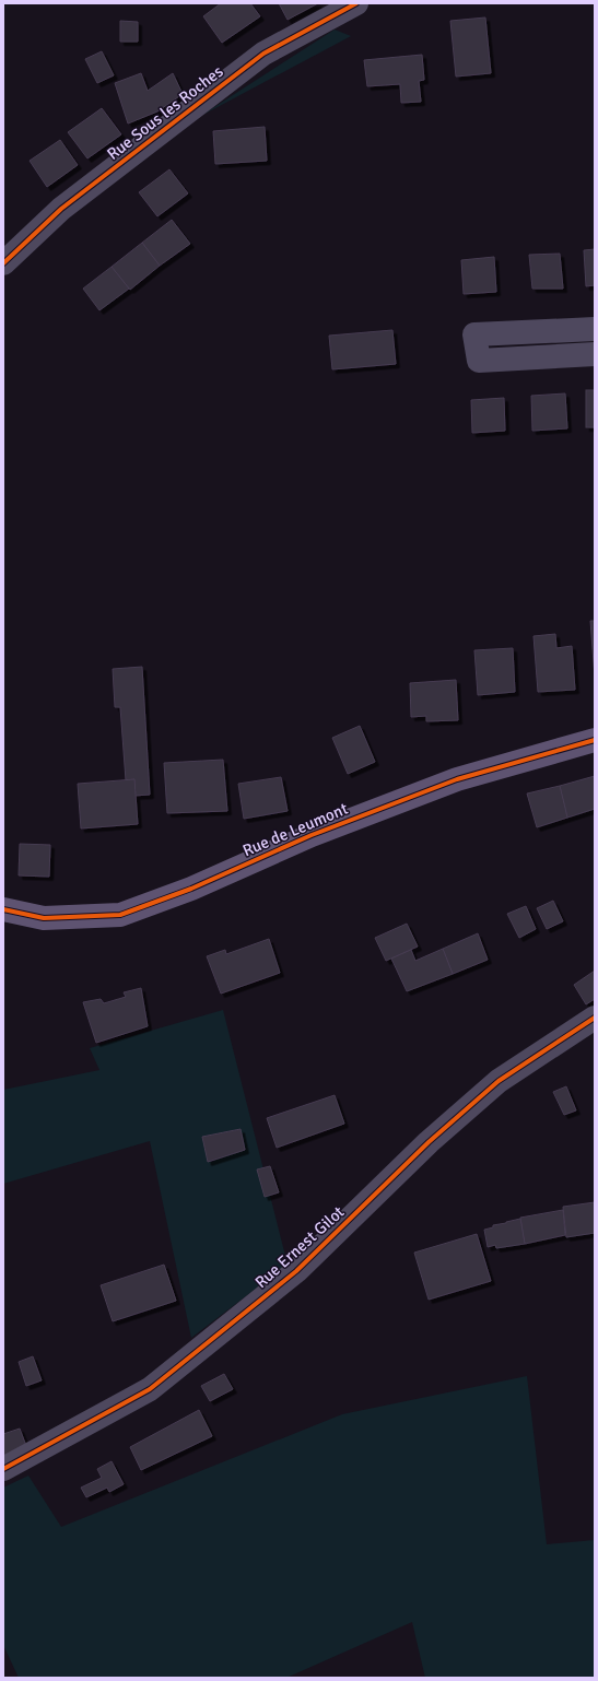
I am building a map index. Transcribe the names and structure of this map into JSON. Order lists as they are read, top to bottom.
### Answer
{
  "streets": {
    "street": ["Rue Sous les Roches", "Rue de Leumont", "Rue Ernest Gilot"]
  }
}
